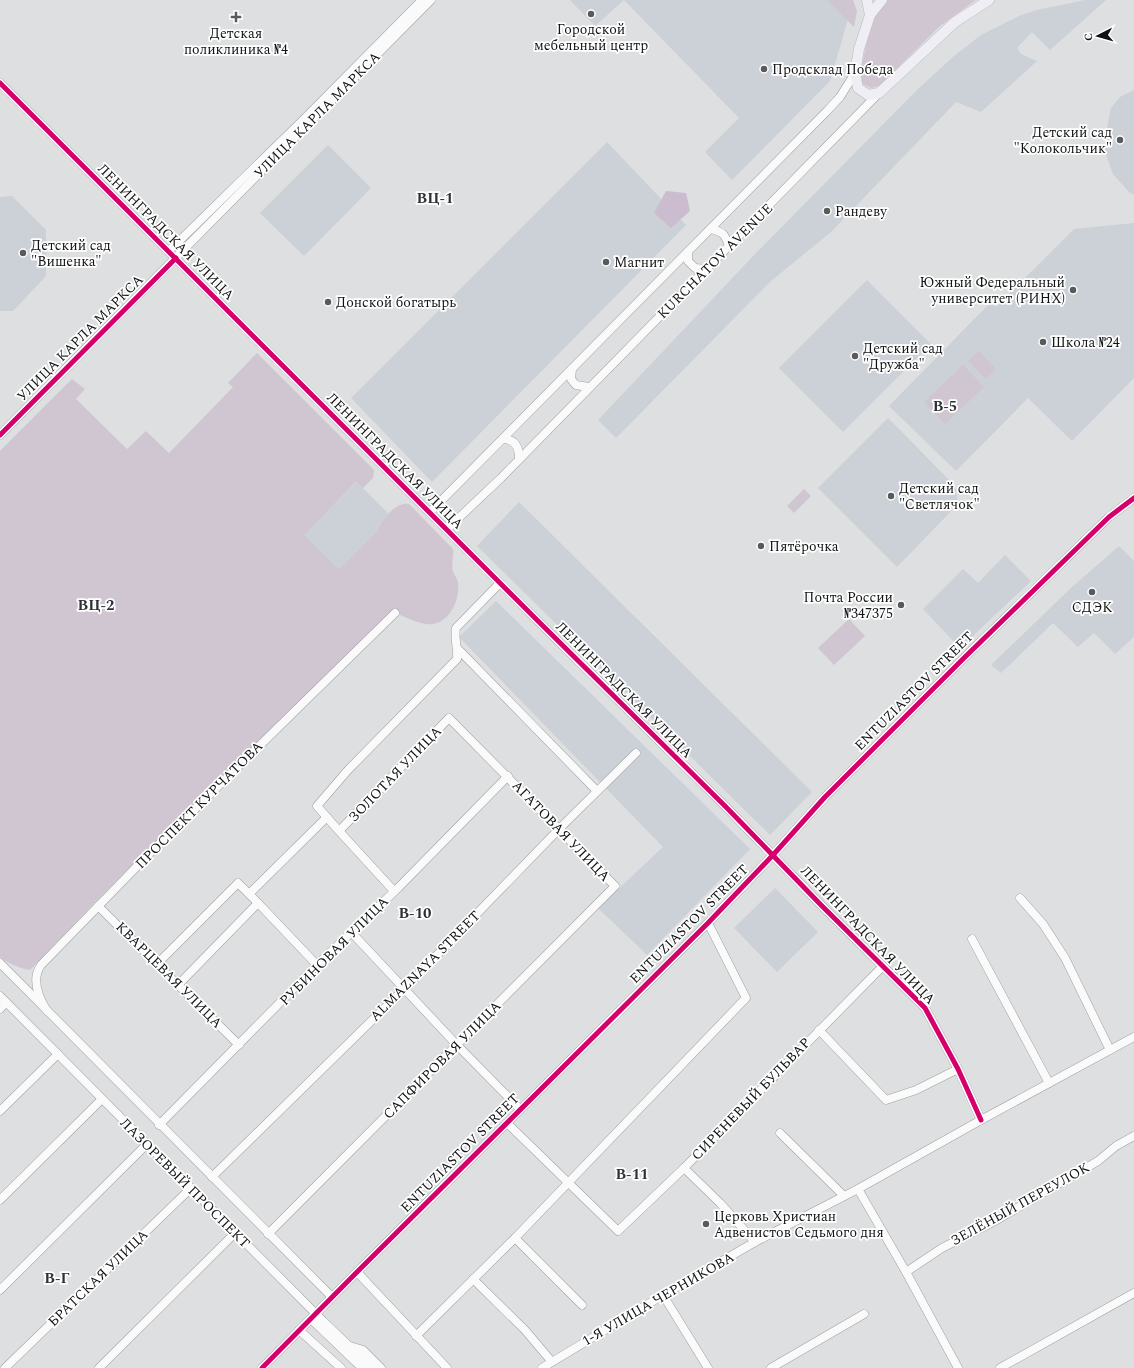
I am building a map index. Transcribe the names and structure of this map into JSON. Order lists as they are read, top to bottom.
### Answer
{
  "streets": {
    "main road": ["KURCHATOV AVENUE"],
    "street": [
      "УЛИЦА КАРЛА МАРКСА",
      "ЛЕНИНГРАДСКАЯ УЛИЦА",
      "ENTUZIASTOV STREET",
      "ЗОЛОТАЯ УЛИЦА",
      "ПРОСПЕКТ КУРЧАТОВА",
      "АГАТОВАЯ УЛИЦА",
      "РУБИНОВАЯ УЛИЦА",
      "ALMAZNAYA STREET",
      "КВАРЦЕВАЯ УЛИЦА",
      "САПФИРОВАЯ УЛИЦА",
      "СИРЕНЕВЫЙ БУЛЬВАР",
      "ЛАЗОРЕВЫЙ ПРОСПЕКТ",
      "ЗЕЛЁНЫЙ ПЕРЕУЛОК",
      "БРАТСКАЯ УЛИЦА",
      "1-Я УЛИЦА ЧЕРНИКОВА"
    ]
  },
  "crossings": [
    ["УЛИЦА КАРЛА МАРКСА", "ЛЕНИНГРАДСКАЯ УЛИЦА"],
    ["ЛЕНИНГРАДСКАЯ УЛИЦА", "KURCHATOV AVENUE"],
    ["ЛЕНИНГРАДСКАЯ УЛИЦА", "ENTUZIASTOV STREET"],
    ["ЛЕНИНГРАДСКАЯ УЛИЦА", "СИРЕНЕВЫЙ БУЛЬВАР"],
    ["ЛЕНИНГРАДСКАЯ УЛИЦА", "1-Я УЛИЦА ЧЕРНИКОВА"],
    ["ENTUZIASTOV STREET", "СИРЕНЕВЫЙ БУЛЬВАР"],
    ["ENTUZIASTOV STREET", "ЛАЗОРЕВЫЙ ПРОСПЕКТ"],
    ["ЗОЛОТАЯ УЛИЦА", "АГАТОВАЯ УЛИЦА"],
    ["ЗОЛОТАЯ УЛИЦА", "РУБИНОВАЯ УЛИЦА"],
    ["ПРОСПЕКТ КУРЧАТОВА", "КВАРЦЕВАЯ УЛИЦА"],
    ["ПРОСПЕКТ КУРЧАТОВА", "ЛАЗОРЕВЫЙ ПРОСПЕКТ"],
    ["АГАТОВАЯ УЛИЦА", "РУБИНОВАЯ УЛИЦА"],
    ["АГАТОВАЯ УЛИЦА", "ALMAZNAYA STREET"],
    ["АГАТОВАЯ УЛИЦА", "САПФИРОВАЯ УЛИЦА"],
    ["РУБИНОВАЯ УЛИЦА", "КВАРЦЕВАЯ УЛИЦА"],
    ["РУБИНОВАЯ УЛИЦА", "ЛАЗОРЕВЫЙ ПРОСПЕКТ"],
    ["ALMAZNAYA STREET", "ЛАЗОРЕВЫЙ ПРОСПЕКТ"],
    ["САПФИРОВАЯ УЛИЦА", "ЛАЗОРЕВЫЙ ПРОСПЕКТ"],
    ["ЛАЗОРЕВЫЙ ПРОСПЕКТ", "БРАТСКАЯ УЛИЦА"]
  ],
  "districts": [
    "ВЦ-1",
    "В-5",
    "ВЦ-2",
    "В-10",
    "В-11",
    "В-Г"
  ],
  "places": {
    "other": [
      "Городской мебельный центр",
      "Продсклад Победа",
      "Детский сад \"Колокольчик\"",
      "Рандеву",
      "Детский сад \"Вишенка\"",
      "Магнит",
      "Южный Федеральный университет (РИНХ)",
      "Донской богатырь",
      "Школа №24",
      "Детский сад \"Дружба\"",
      "Детский сад \"Светлячок\"",
      "Пятёрочка",
      "СДЭК",
      "Почта России №347375",
      "Церковь Христиан Адвенистов Седьмого дня"
    ],
    "health": ["Детская поликлиника №4"]
  },
  "north": "left"
}
